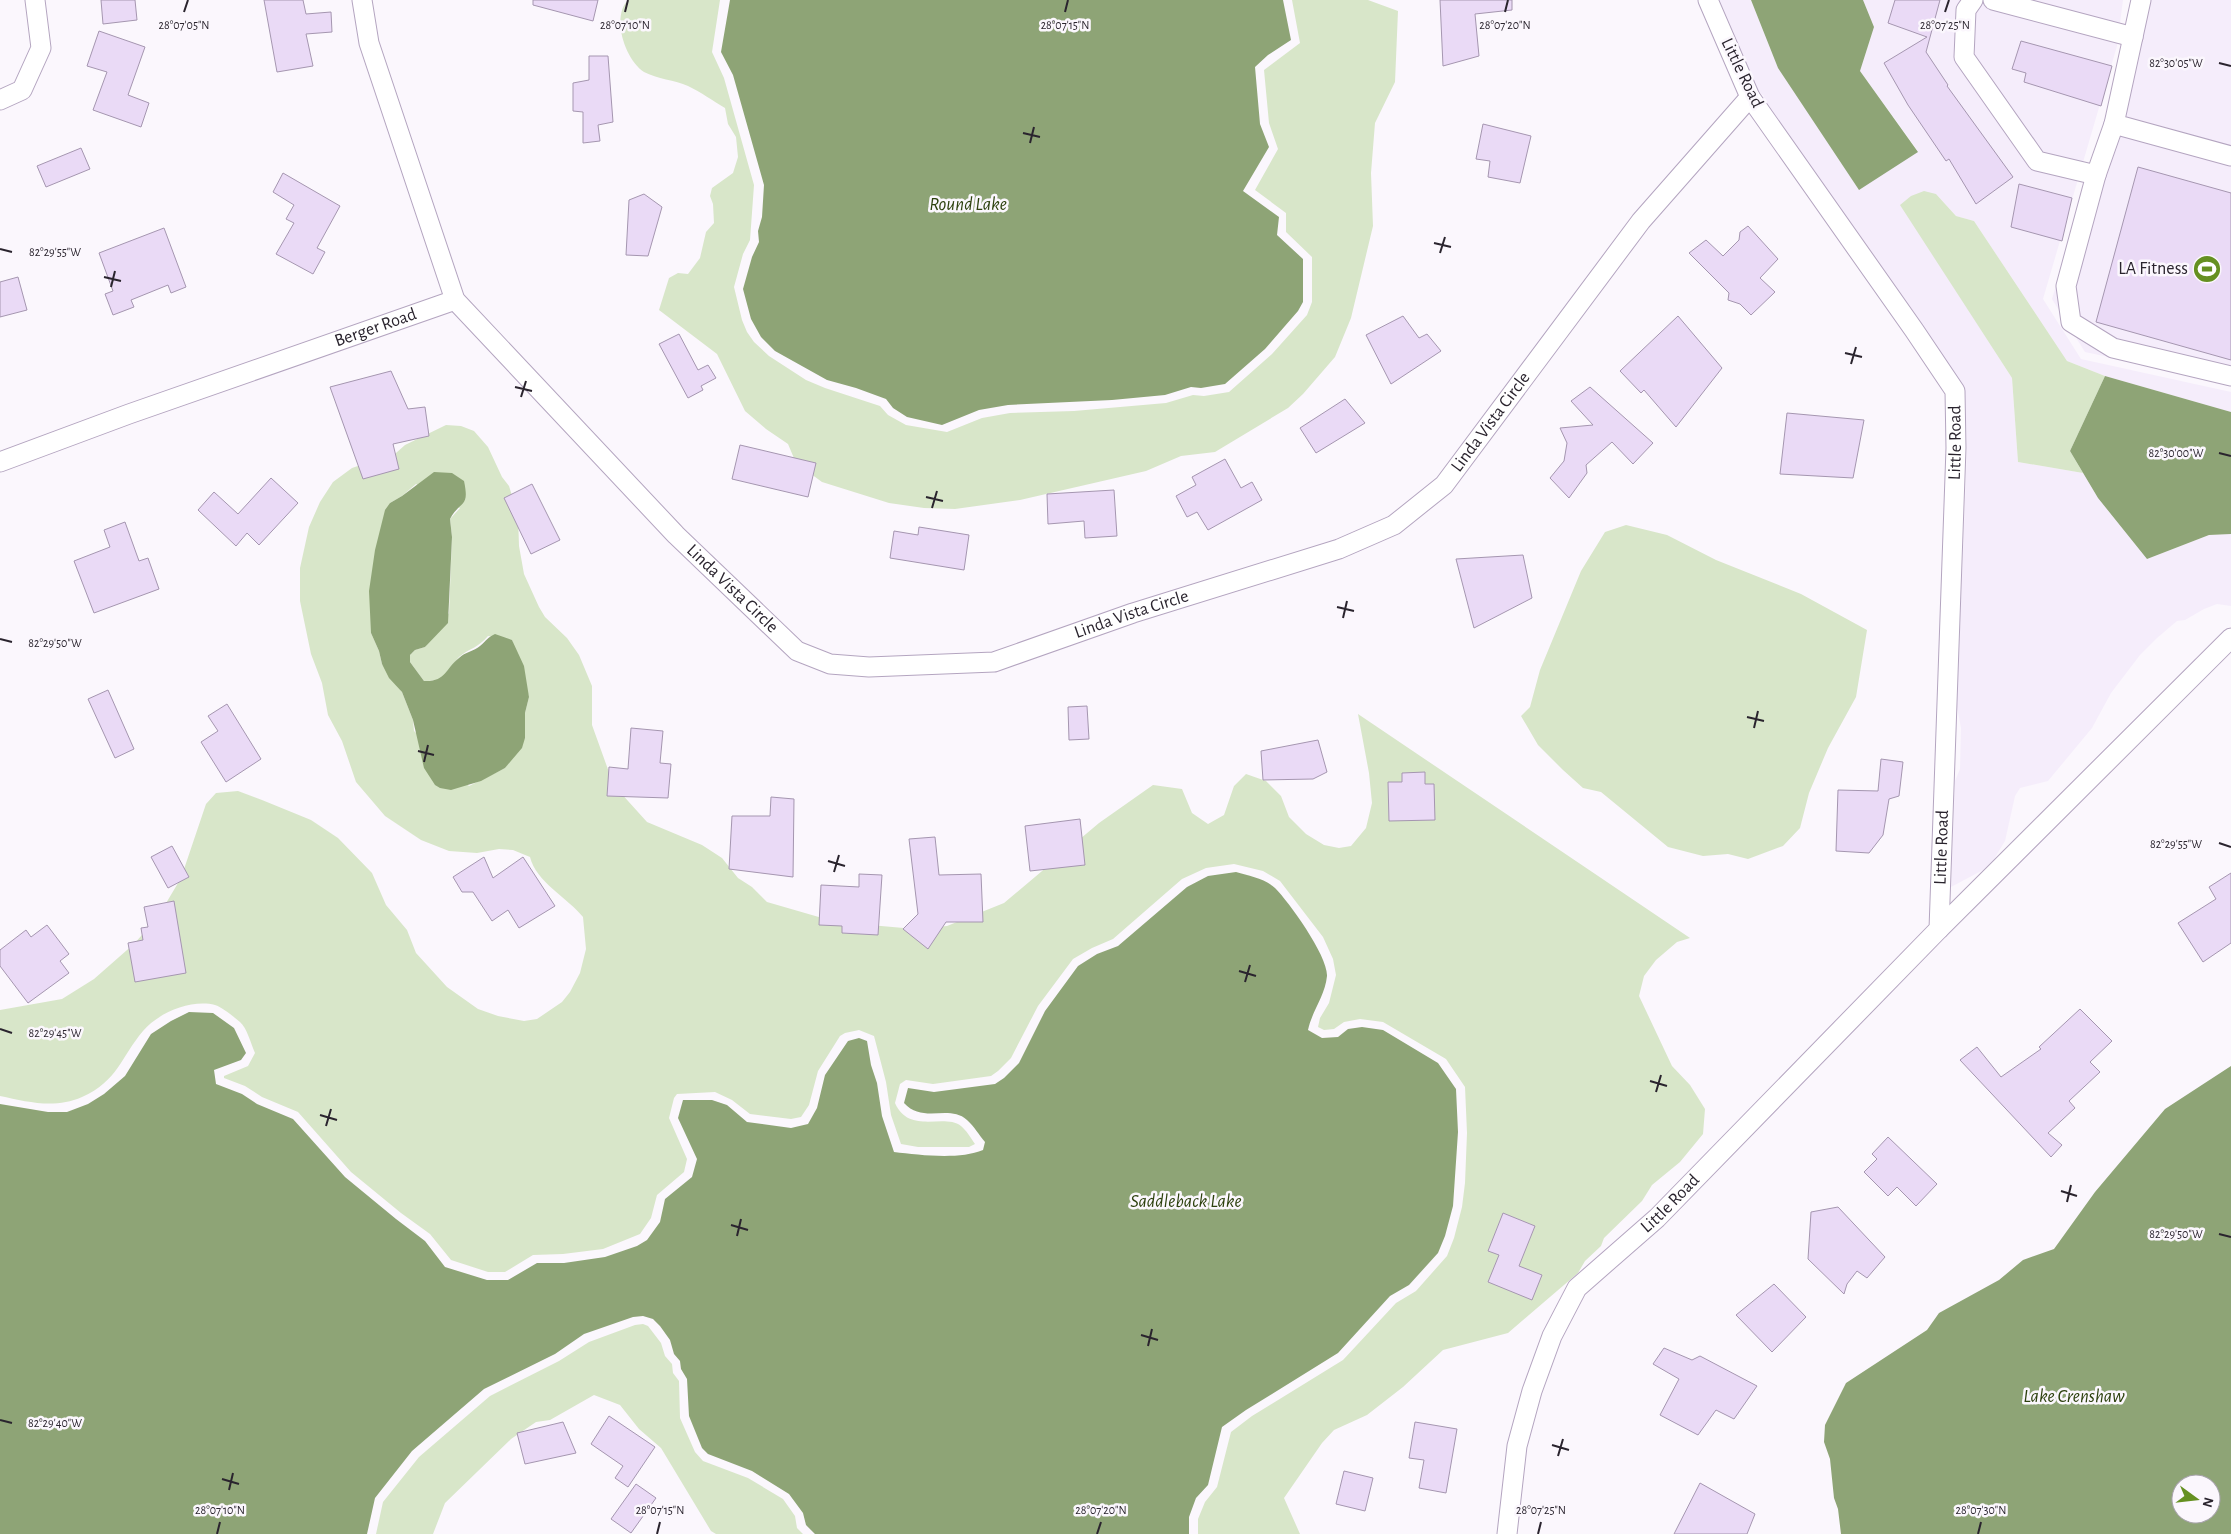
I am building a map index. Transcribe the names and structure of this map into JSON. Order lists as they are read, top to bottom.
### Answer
{
  "streets": {
    "street": ["Little Road", "Berger Road", "Linda Vista Circle"]
  },
  "crossings": [
    ["Little Road", "Linda Vista Circle"],
    ["Berger Road", "Linda Vista Circle"]
  ],
  "water": ["Round Lake", "Saddleback Lake", "Lake Crenshaw"],
  "places": {
    "sports": ["LA Fitness"]
  },
  "north": "right",
  "coordinates": [
    "28°07'05\"N",
    "28°07'10\"N",
    "28°07'15\"N",
    "28°07'20\"N",
    "28°07'25\"N",
    "82°30'05\"W",
    "82°29'55\"W",
    "82°30'00\"W",
    "82°29'50\"W",
    "82°29'45\"W",
    "82°29'40\"W",
    "28°07'30\"N"
  ]
}
